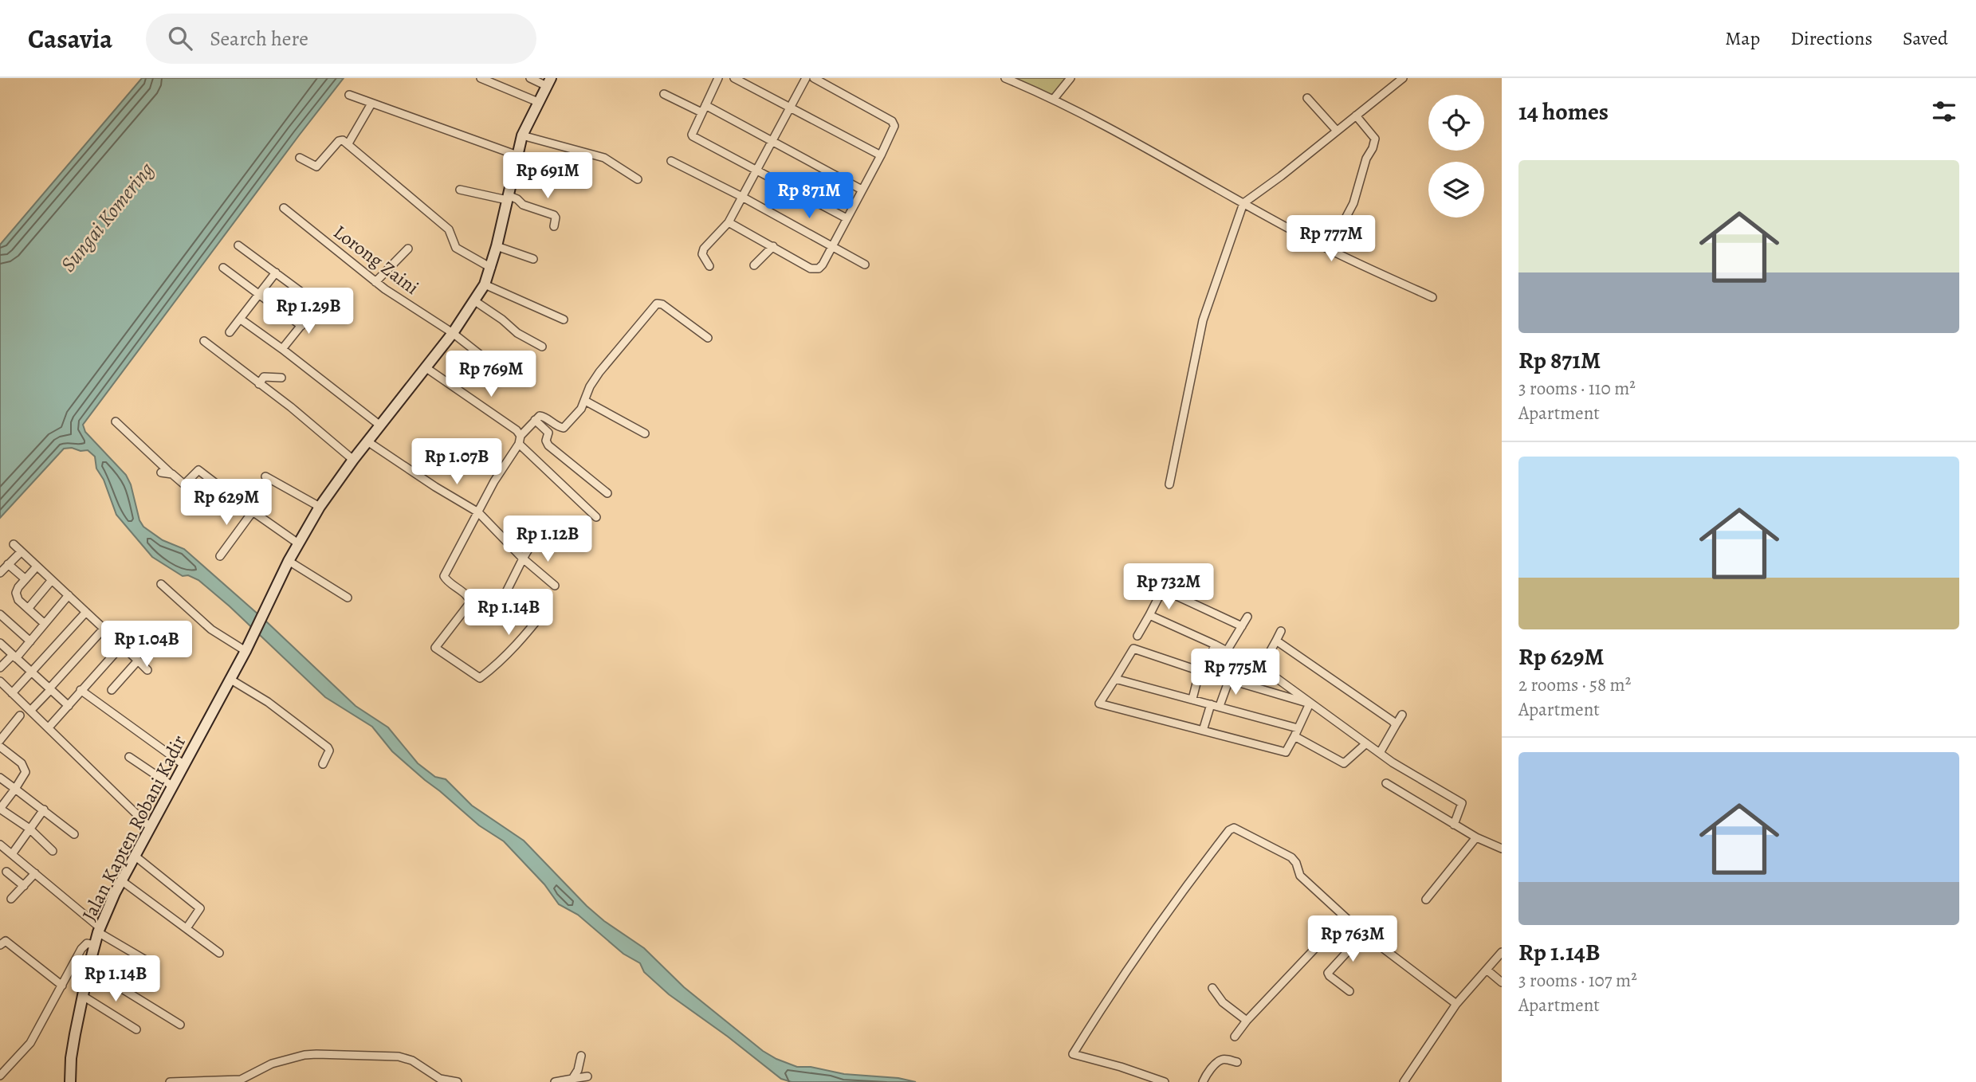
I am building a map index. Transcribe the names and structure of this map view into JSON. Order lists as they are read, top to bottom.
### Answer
{
  "streets": {
    "main road": ["Jalan Kapten Robani Kadir"],
    "street": ["Lorong Zaini"]
  },
  "crossings": [
    ["Lorong Zaini", "Jalan Kapten Robani Kadir"]
  ],
  "water": ["Sungai Komering"],
  "page": {
    "header": "Casavia",
    "search": "Search here",
    "nav": ["Map", "Directions", "Saved"],
    "heading": "14 homes",
    "list": [
      {
        "name": "Rp 871M",
        "note": "3 rooms · 110 m² · Apartment"
      },
      {
        "name": "Rp 629M",
        "note": "2 rooms · 58 m² · Apartment"
      },
      {
        "name": "Rp 1.14B",
        "note": "3 rooms · 107 m² · Apartment"
      }
    ],
    "price": [
      "Rp 691M",
      "Rp 871M",
      "Rp 777M",
      "Rp 1.29B",
      "Rp 769M",
      "Rp 1.07B",
      "Rp 629M",
      "Rp 1.12B",
      "Rp 732M",
      "Rp 1.14B",
      "Rp 1.04B",
      "Rp 775M",
      "Rp 763M",
      "Rp 1.14B"
    ]
  }
}
